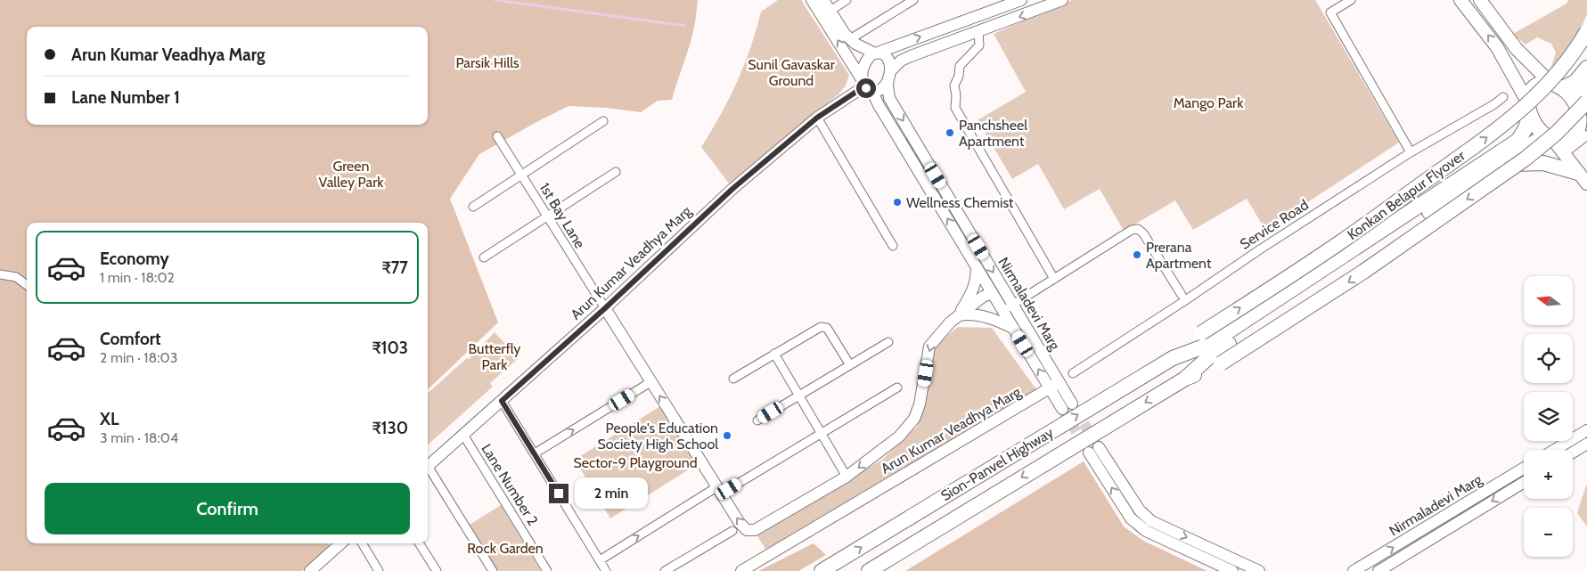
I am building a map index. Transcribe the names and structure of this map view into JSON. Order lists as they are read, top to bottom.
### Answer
{
  "streets": {
    "highway": ["Konkan Belapur Flyover", "Sion-Panvel Highway"],
    "main road": ["Arun Kumar Veadhya Marg", "Nirmaladevi Marg"],
    "street": ["1st Bay Lane", "Service Road", "Lane Number 2"]
  },
  "crossings": [
    ["Konkan Belapur Flyover", "Sion-Panvel Highway"],
    ["1st Bay Lane", "Arun Kumar Veadhya Marg"],
    ["Arun Kumar Veadhya Marg", "Nirmaladevi Marg"],
    ["Arun Kumar Veadhya Marg", "Lane Number 2"]
  ],
  "parks": [
    "Parsik Hills",
    "Sunil Gavaskar Ground",
    "Mango Park",
    "Green Valley Park",
    "Butterfly Park",
    "Sector-9 Playground",
    "Rock Garden"
  ],
  "places": [
    "Panchsheel Apartment",
    "Wellness Chemist",
    "Prerana Apartment",
    "People's Education Society High School"
  ],
  "north": "left",
  "page": {
    "banner": ["Arun Kumar Veadhya Marg", "Lane Number 1"],
    "list": [
      {
        "name": "Economy",
        "note": "1 min · 18:02",
        "value": "₹77"
      },
      {
        "name": "Comfort",
        "note": "2 min · 18:03",
        "value": "₹103"
      },
      {
        "name": "XL",
        "note": "3 min · 18:04",
        "value": "₹130"
      }
    ],
    "map_buttons": ["+", "−"],
    "buttons": "Confirm",
    "bubble": "2 min"
  }
}
